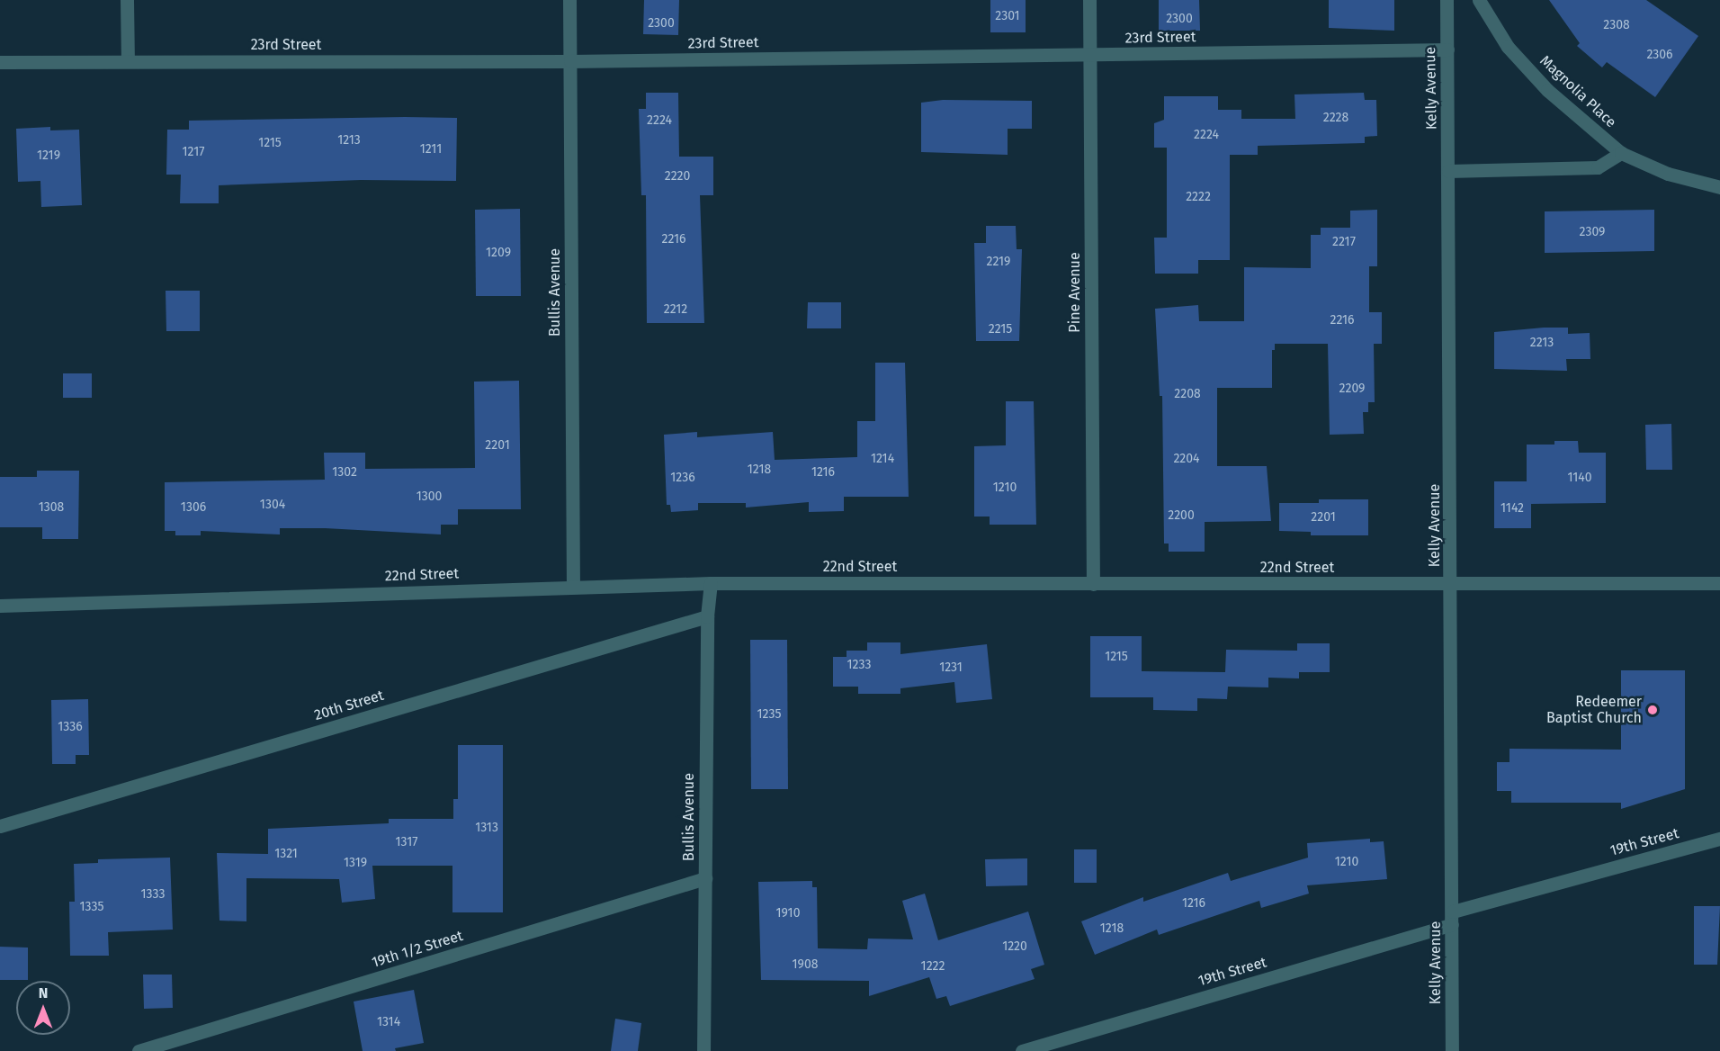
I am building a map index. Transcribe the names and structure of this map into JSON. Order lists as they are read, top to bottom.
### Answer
{
  "streets": {
    "street": [
      "23rd Street",
      "Kelly Avenue",
      "Magnolia Place",
      "Bullis Avenue",
      "Pine Avenue",
      "22nd Street",
      "20th Street",
      "19th Street",
      "19th 1/2 Street"
    ]
  },
  "crossings": [
    ["23rd Street", "Kelly Avenue"],
    ["23rd Street", "Bullis Avenue"],
    ["23rd Street", "Pine Avenue"],
    ["Kelly Avenue", "22nd Street"],
    ["Kelly Avenue", "19th Street"],
    ["Bullis Avenue", "22nd Street"],
    ["Bullis Avenue", "20th Street"],
    ["Bullis Avenue", "19th 1/2 Street"],
    ["Pine Avenue", "22nd Street"]
  ],
  "places": ["Redeemer Baptist Church"],
  "house_numbers": [
    "2301",
    "2300",
    "2300",
    "2308",
    "2306",
    "2228",
    "2224",
    "2224",
    "1213",
    "1215",
    "1211",
    "1217",
    "1219",
    "2220",
    "2222",
    "2309",
    "2216",
    "2217",
    "1209",
    "2219",
    "2212",
    "2216",
    "2215",
    "2213",
    "2209",
    "2208",
    "2201",
    "1214",
    "2204",
    "1218",
    "1302",
    "1216",
    "1236",
    "1140",
    "1210",
    "1300",
    "1304",
    "1308",
    "1306",
    "1142",
    "2200",
    "2201",
    "1215",
    "1233",
    "1231",
    "1235",
    "1336",
    "1313",
    "1317",
    "1321",
    "1210",
    "1319",
    "1333",
    "1216",
    "1335",
    "1910",
    "1218",
    "1220",
    "1908",
    "1222",
    "1314"
  ],
  "north": "top"
}
